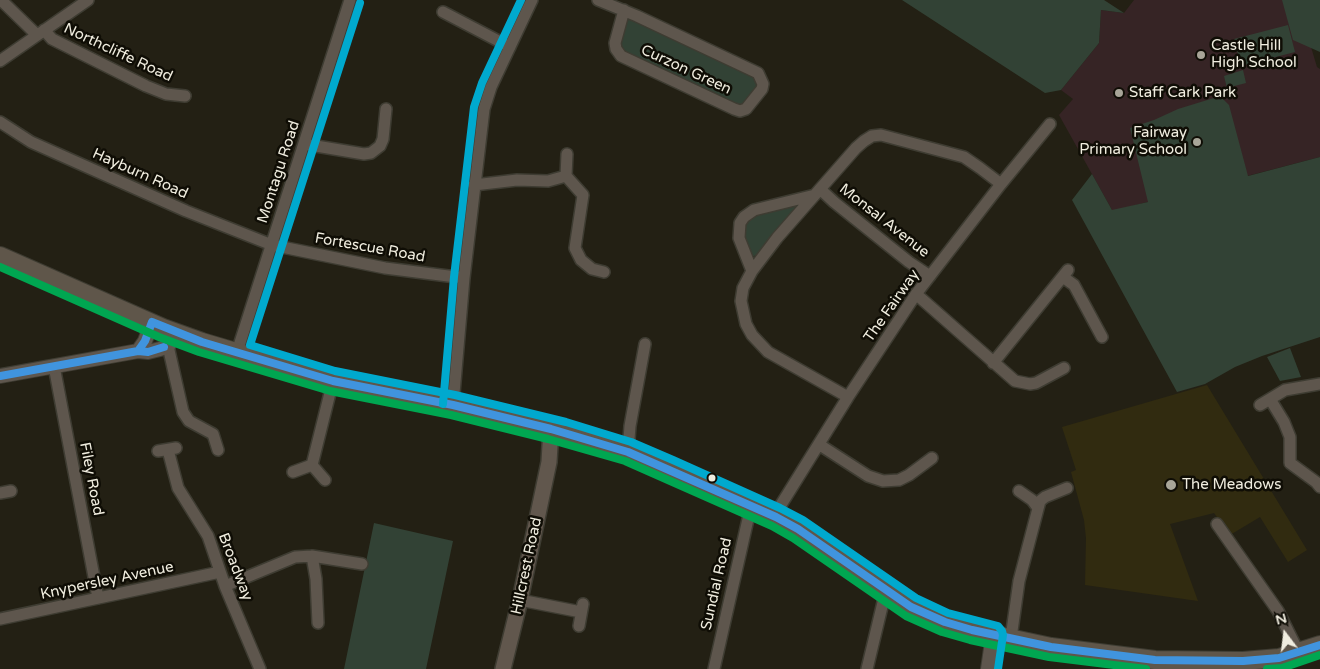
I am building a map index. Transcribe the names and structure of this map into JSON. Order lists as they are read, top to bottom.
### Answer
{
  "streets": {
    "main road": ["Hillcrest Road"],
    "street": [
      "Northcliffe Road",
      "Curzon Green",
      "Montagu Road",
      "Hayburn Road",
      "Monsal Avenue",
      "Fortescue Road",
      "The Fairway",
      "Filey Road",
      "Broadway",
      "Knypersley Avenue",
      "Sundial Road"
    ]
  },
  "crossings": [
    ["Montagu Road", "Hayburn Road"],
    ["Montagu Road", "Fortescue Road"],
    ["Hayburn Road", "Fortescue Road"],
    ["Monsal Avenue", "The Fairway"],
    ["Filey Road", "Knypersley Avenue"],
    ["Broadway", "Knypersley Avenue"]
  ],
  "places": [
    "Castle Hill High School",
    "Staff Cark Park",
    "Fairway Primary School",
    "The Meadows"
  ],
  "north": "top"
}
